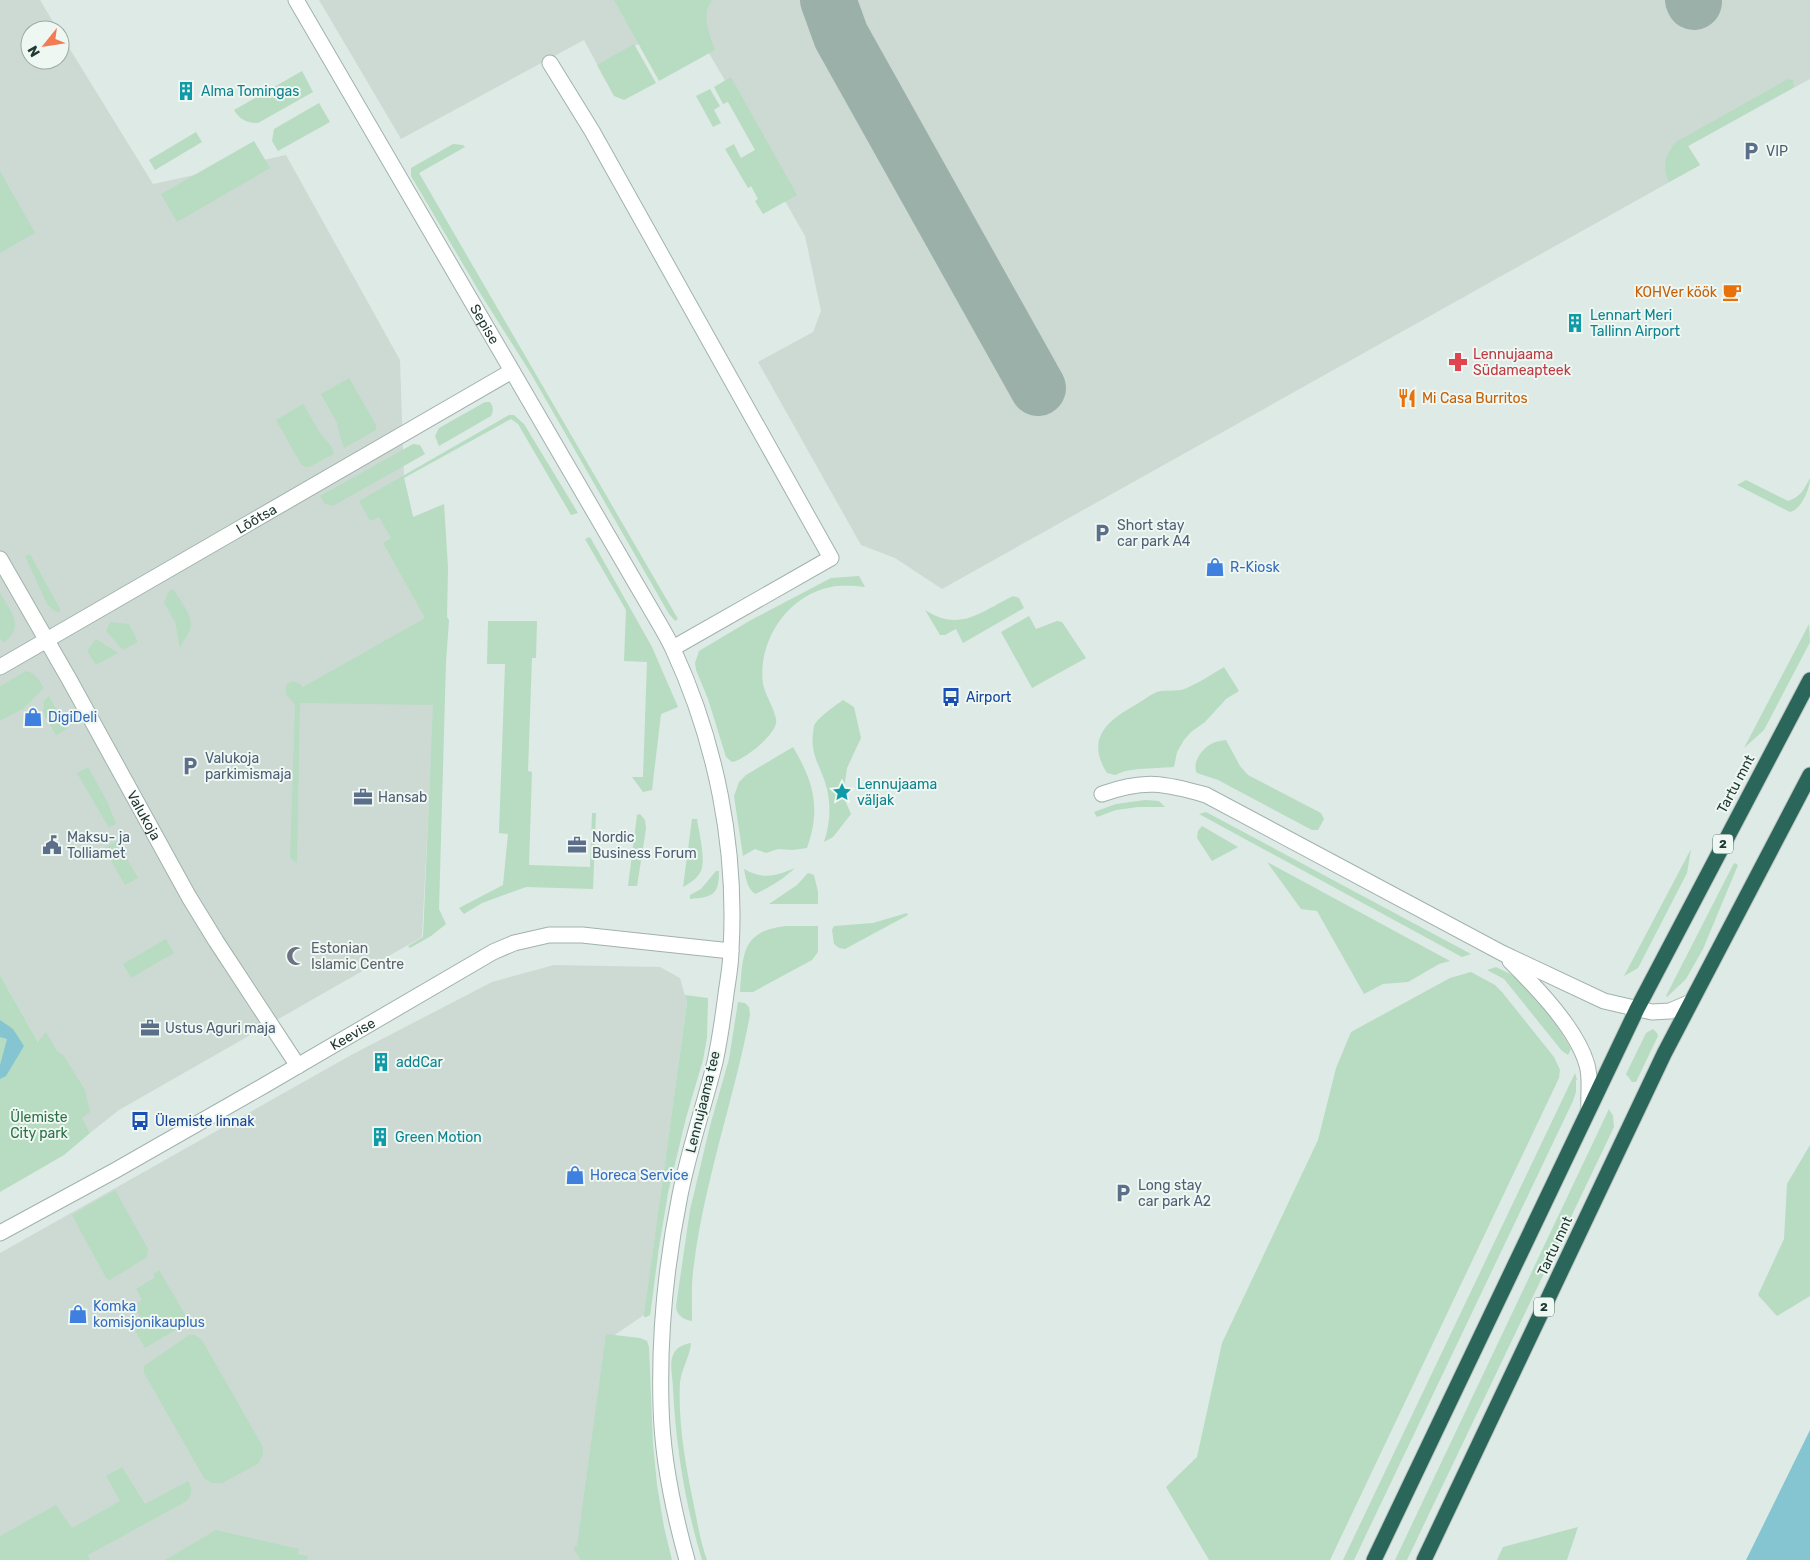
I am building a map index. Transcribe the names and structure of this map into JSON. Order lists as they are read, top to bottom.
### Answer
{
  "streets": {
    "highway": ["Tartu mnt", "2"],
    "street": [
      "Sepise",
      "Lõõtsa",
      "Valukoja",
      "Keevise",
      "Lennujaama tee"
    ]
  },
  "crossings": [
    ["Sepise", "Lõõtsa"],
    ["Sepise", "Lennujaama tee"],
    ["Lõõtsa", "Valukoja"],
    ["Valukoja", "Keevise"],
    ["Keevise", "Lennujaama tee"]
  ],
  "parks": ["Ülemiste City park"],
  "places": {
    "building": [
      "Alma Tomingas",
      "Lennart Meri Tallinn Airport",
      "addCar",
      "Green Motion"
    ],
    "parking": [
      "VIP",
      "Short stay car park A4",
      "Valukoja parkimismaja",
      "Long stay car park A2"
    ],
    "cafe": ["KOHVer köök"],
    "pharmacy": ["Lennujaama Südameapteek"],
    "restaurant": ["Mi Casa Burritos"],
    "shop": [
      "R-Kiosk",
      "DigiDeli",
      "Horeca Service",
      "Komka komisjonikauplus"
    ],
    "bus stop": ["Airport", "Ülemiste linnak"],
    "place": ["Lennujaama väljak"],
    "office": ["Hansab", "Nordic Business Forum", "Ustus Aguri maja"],
    "public building": ["Maksu- ja Tolliamet"],
    "mosque": ["Estonian Islamic Centre"]
  },
  "north": "bottom left"
}
